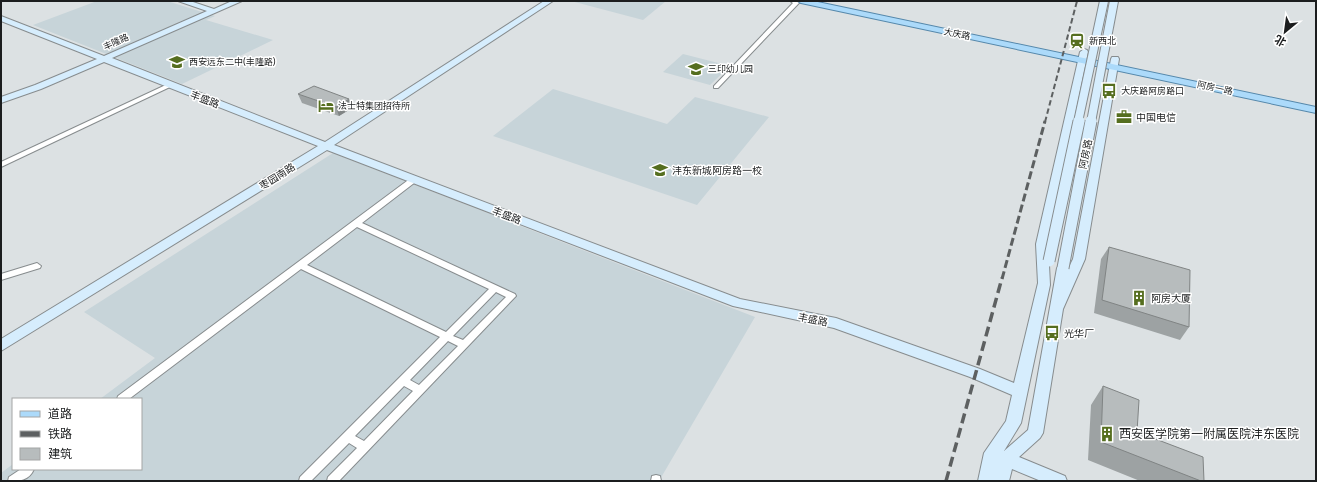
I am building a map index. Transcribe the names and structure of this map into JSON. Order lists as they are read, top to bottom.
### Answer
{
  "streets": {
    "main road": [
      "大庆路",
      "丰隆路",
      "阿房一路",
      "丰盛路",
      "阿房路",
      "枣园南路"
    ]
  },
  "crossings": [
    ["大庆路", "阿房一路"],
    ["大庆路", "阿房路"],
    ["丰隆路", "丰盛路"],
    ["阿房一路", "阿房路"],
    ["丰盛路", "阿房路"],
    ["丰盛路", "枣园南路"]
  ],
  "places": {
    "station": ["新西北"],
    "school or university": ["西安远东二中(丰隆路)", "三印幼儿园", "沣东新城阿房路一校"],
    "bus stop": ["大庆路阿房路口", "光华厂"],
    "hotel": ["法士特集团招待所"],
    "office": ["中国电信"],
    "building": ["阿房大厦", "西安医学院第一附属医院沣东医院"]
  },
  "legend": ["道路", "铁路", "建筑"],
  "north": "bottom left"
}
